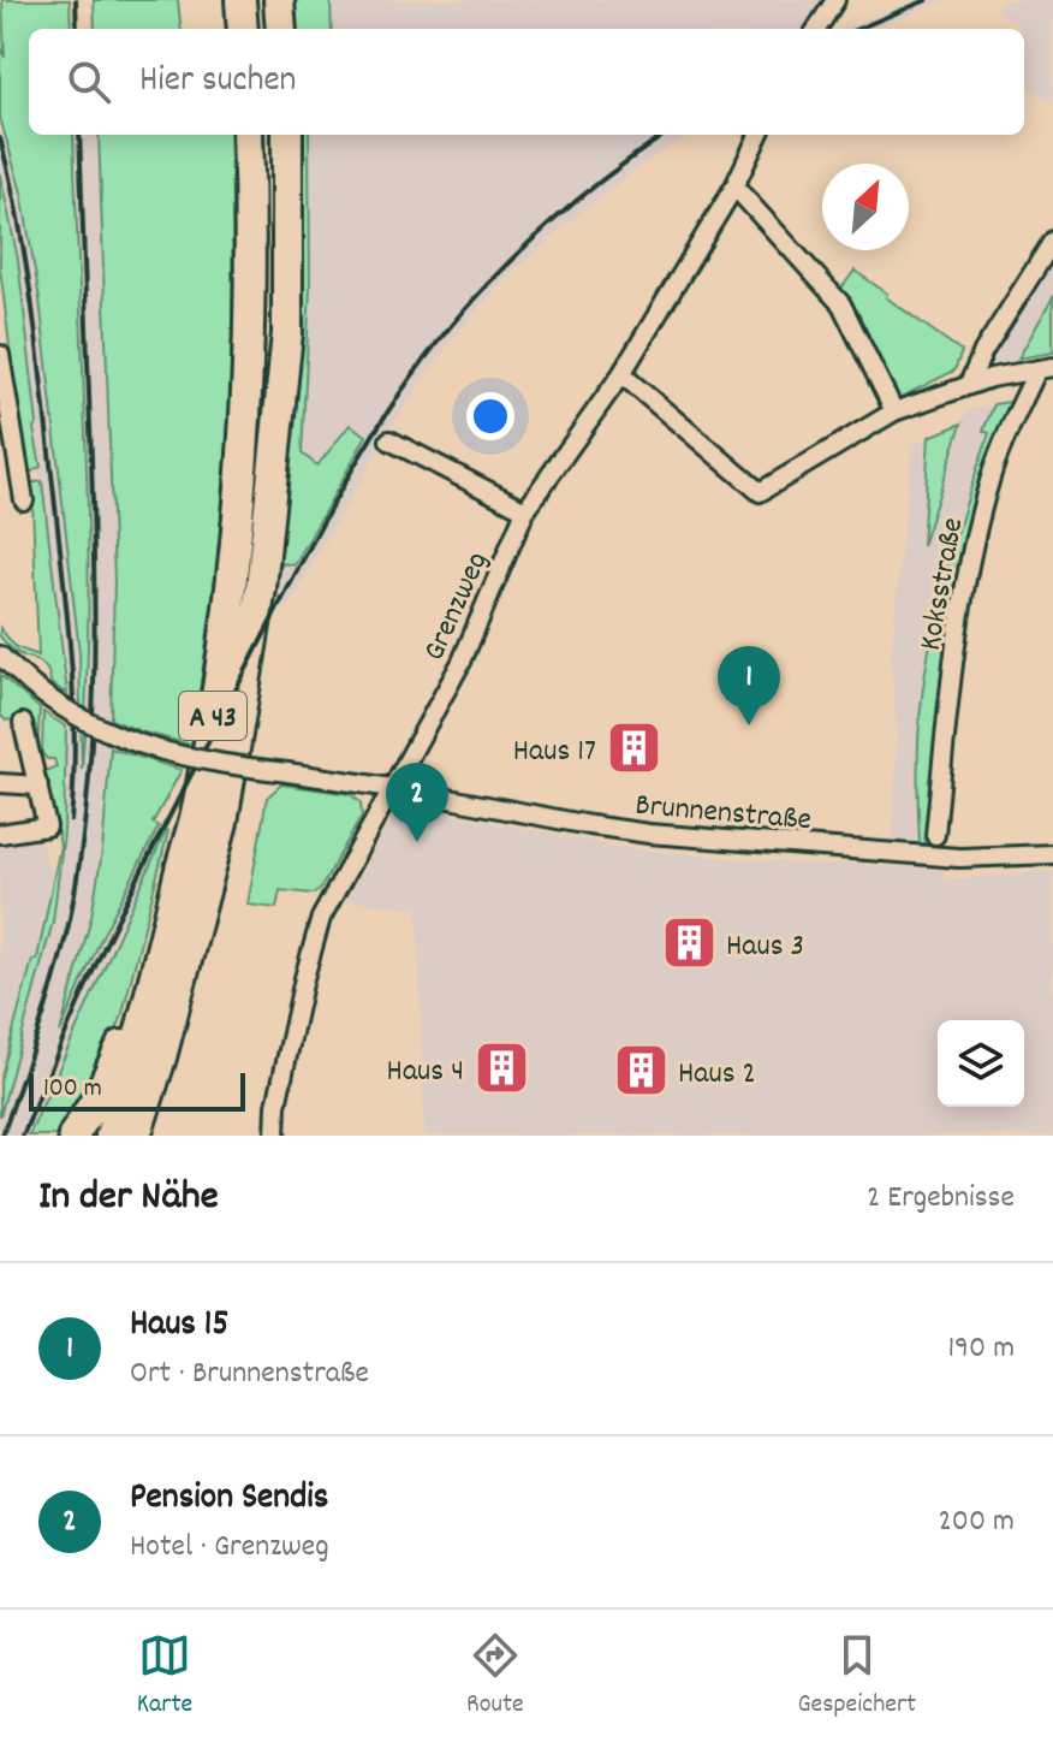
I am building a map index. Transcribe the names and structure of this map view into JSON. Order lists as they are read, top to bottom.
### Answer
{
  "streets": {
    "highway": ["A 43"],
    "street": ["Koksstraße", "Grenzweg", "Brunnenstraße"]
  },
  "crossings": [
    ["Grenzweg", "Brunnenstraße"]
  ],
  "places": {
    "building": [
      "Haus 17",
      "Haus 3",
      "Haus 4",
      "Haus 2"
    ]
  },
  "scale_bar": "100 m",
  "north": "top right",
  "page": {
    "search": "Hier suchen",
    "pins": ["1", "2"],
    "scale": "100 m",
    "heading": ["In der Nähe", "2 Ergebnisse"],
    "list": [
      {
        "mark": "1",
        "name": "Haus 15",
        "note": "Ort · Brunnenstraße",
        "value": "190 m"
      },
      {
        "mark": "2",
        "name": "Pension Sendis",
        "note": "Hotel · Grenzweg",
        "value": "200 m"
      }
    ],
    "nav": ["Karte", "Route", "Gespeichert"]
  }
}
